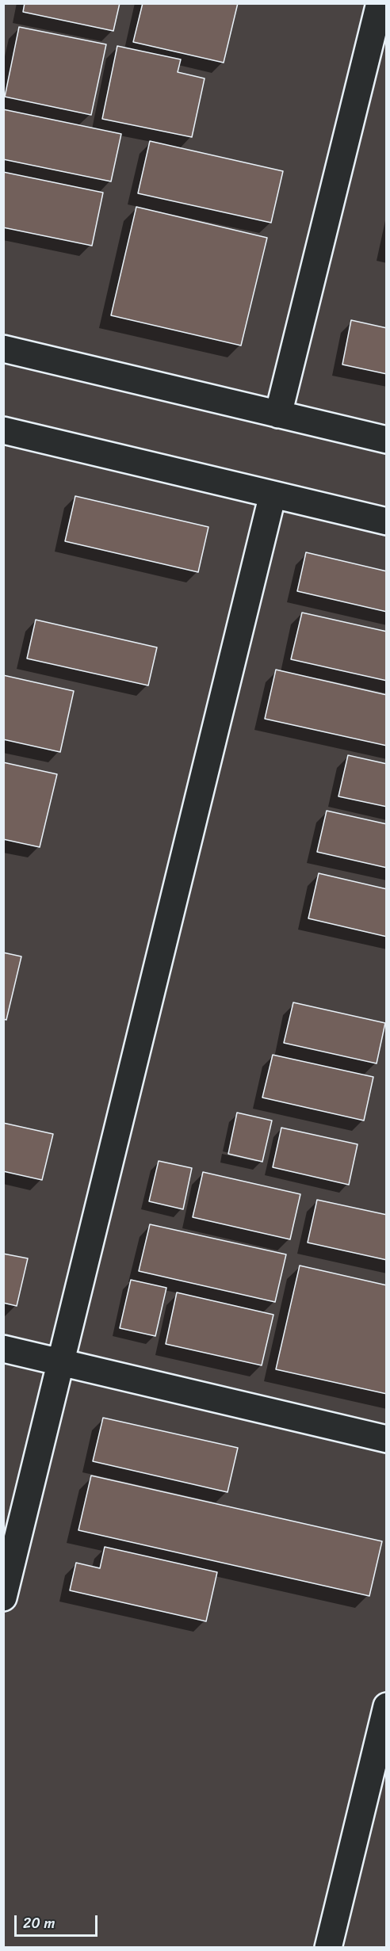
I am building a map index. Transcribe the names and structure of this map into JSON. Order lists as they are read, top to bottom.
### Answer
{
  "scale_bar": "20 m"
}
